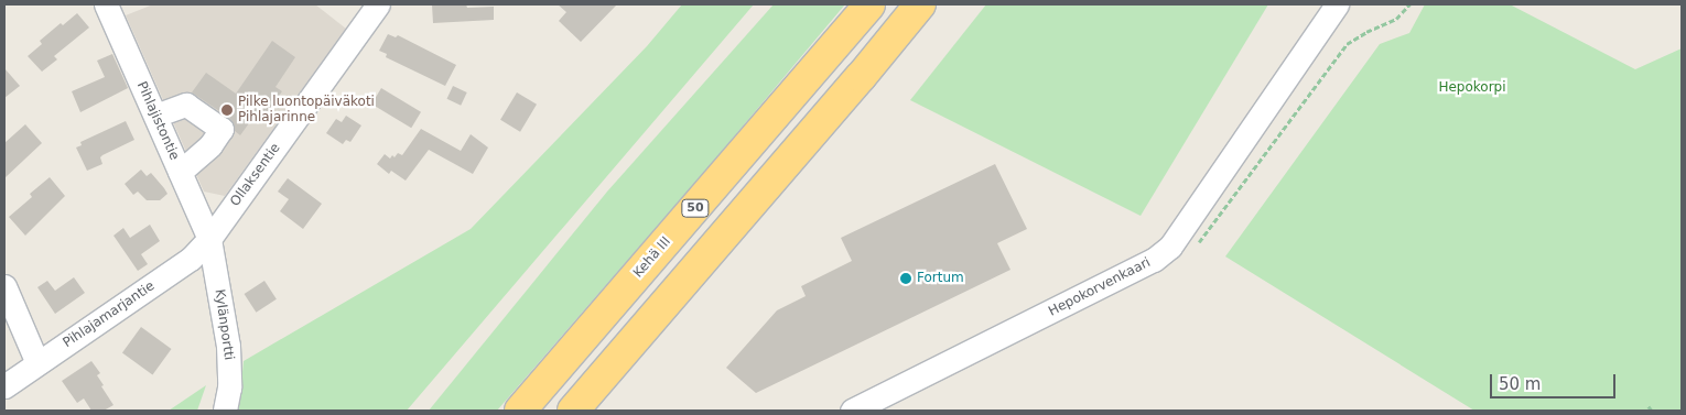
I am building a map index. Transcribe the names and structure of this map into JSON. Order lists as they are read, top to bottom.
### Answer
{
  "streets": {
    "highway": ["50", "Kehä III"],
    "street": [
      "Pihlajistontie",
      "Ollaksentie",
      "Hepokorvenkaari",
      "Pihlajamarjantie",
      "Kylänportti"
    ]
  },
  "crossings": [
    ["Pihlajistontie", "Ollaksentie"],
    ["Pihlajistontie", "Pihlajamarjantie"],
    ["Pihlajistontie", "Kylänportti"],
    ["Ollaksentie", "Pihlajamarjantie"],
    ["Ollaksentie", "Kylänportti"],
    ["Pihlajamarjantie", "Kylänportti"]
  ],
  "parks": ["Hepokorpi"],
  "places": ["Pilke luontopäiväkoti Pihlajarinne", "Fortum"],
  "scale_bar": "50 m"
}
